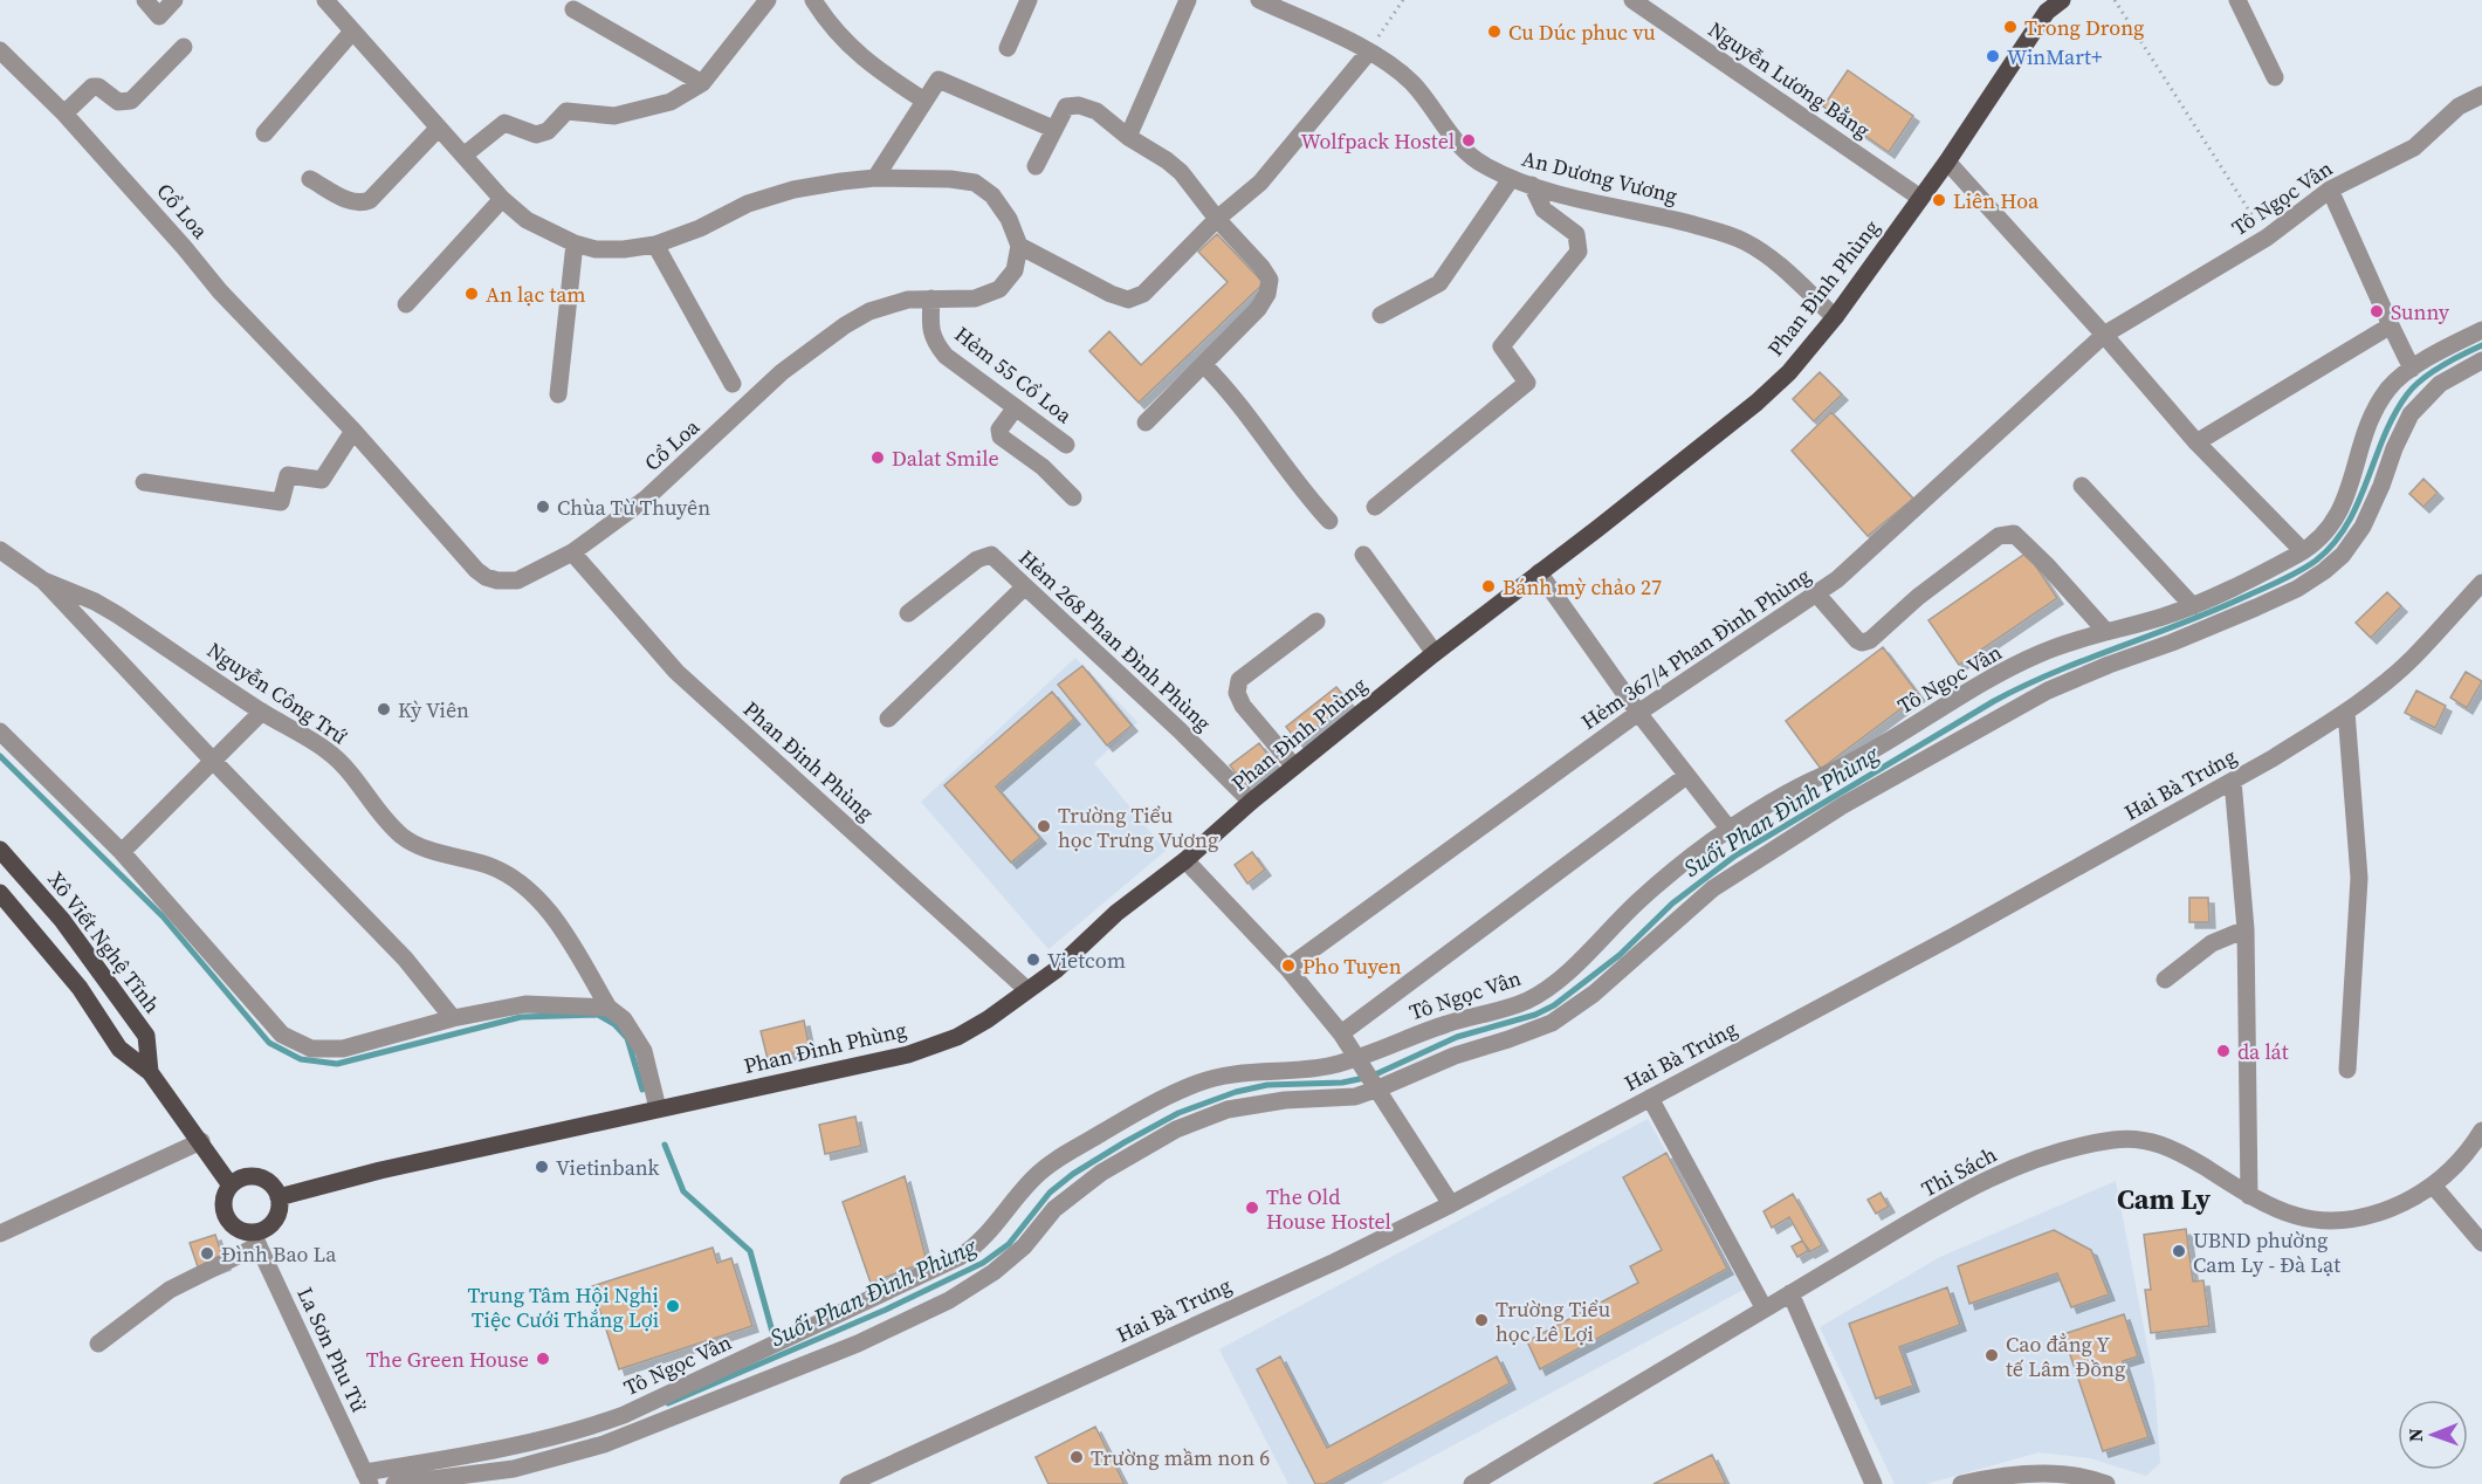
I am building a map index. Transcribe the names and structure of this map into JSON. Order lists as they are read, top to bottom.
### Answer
{
  "streets": {
    "main road": ["Phan Đình Phùng", "Xô Viết Nghệ Tĩnh"],
    "street": [
      "Nguyễn Lương Bằng",
      "An Dương Vương",
      "Tô Ngọc Vân",
      "Cổ Loa",
      "Hẻm 55 Cổ Loa",
      "Hẻm 268 Phan Đình Phùng",
      "Hẻm 367/4 Phan Đình Phùng",
      "Nguyễn Công Trứ",
      "Phan Đinh Phùng",
      "Hai Bà Trưng",
      "Thi Sách",
      "La Sơn Phu Tử"
    ]
  },
  "crossings": [
    ["Nguyễn Lương Bằng", "Phan Đình Phùng"],
    ["An Dương Vương", "Phan Đình Phùng"],
    ["Tô Ngọc Vân", "Hẻm 367/4 Phan Đình Phùng"],
    ["Tô Ngọc Vân", "La Sơn Phu Tử"],
    ["Cổ Loa", "Hẻm 55 Cổ Loa"],
    ["Cổ Loa", "Phan Đinh Phùng"],
    ["Phan Đình Phùng", "Hẻm 268 Phan Đình Phùng"],
    ["Phan Đình Phùng", "Nguyễn Công Trứ"],
    ["Phan Đình Phùng", "Phan Đinh Phùng"],
    ["Phan Đình Phùng", "Xô Viết Nghệ Tĩnh"],
    ["Phan Đình Phùng", "La Sơn Phu Tử"],
    ["Xô Viết Nghệ Tĩnh", "La Sơn Phu Tử"]
  ],
  "districts": ["Cam Ly"],
  "water": ["Suối Phan Đình Phùng"],
  "places": [
    "Trong Drong",
    "Cu Dúc phuc vu",
    "WinMart+",
    "Wolfpack Hostel",
    "Liên Hoa",
    "An lạc tam",
    "Sunny",
    "Dalat Smile",
    "Chùa Từ Thuyên",
    "Bánh mỳ chảo 27",
    "Kỳ Viên",
    "Trường Tiểu học Trưng Vương",
    "Vietcom",
    "Pho Tuyen",
    "da lát",
    "Vietinbank",
    "The Old House Hostel",
    "UBND phường Cam Ly - Đà Lạt",
    "Đình Bao La",
    "Trung Tâm Hội Nghị Tiệc Cưới Thắng Lợi",
    "Trường Tiểu học Lê Lợi",
    "Cao đẳng Y tế Lâm Đồng",
    "The Green House",
    "Trường mầm non 6"
  ],
  "north": "left"
}
